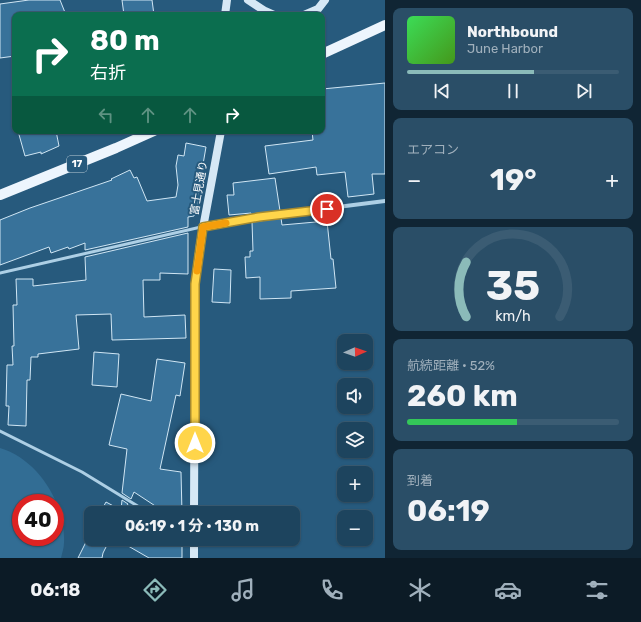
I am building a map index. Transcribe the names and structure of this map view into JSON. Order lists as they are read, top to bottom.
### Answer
{
  "streets": {
    "main road": ["17"],
    "street": ["富士見通り"]
  },
  "north": "right",
  "page": {
    "turn": ["80 m", "右折"],
    "song": ["Northbound", "June Harbor"],
    "tile": [
      "エアコン",
      ["航続距離 · 52%", "260 km"],
      ["到着", "06:19"]
    ],
    "heat": ["−", "19°", "+"],
    "map_buttons": ["+", "−"],
    "limit": "40",
    "trip": "06:19 · 1 分 · 130 m",
    "tabs": "06:18",
    "gauge": ["35", "km/h"]
  }
}
